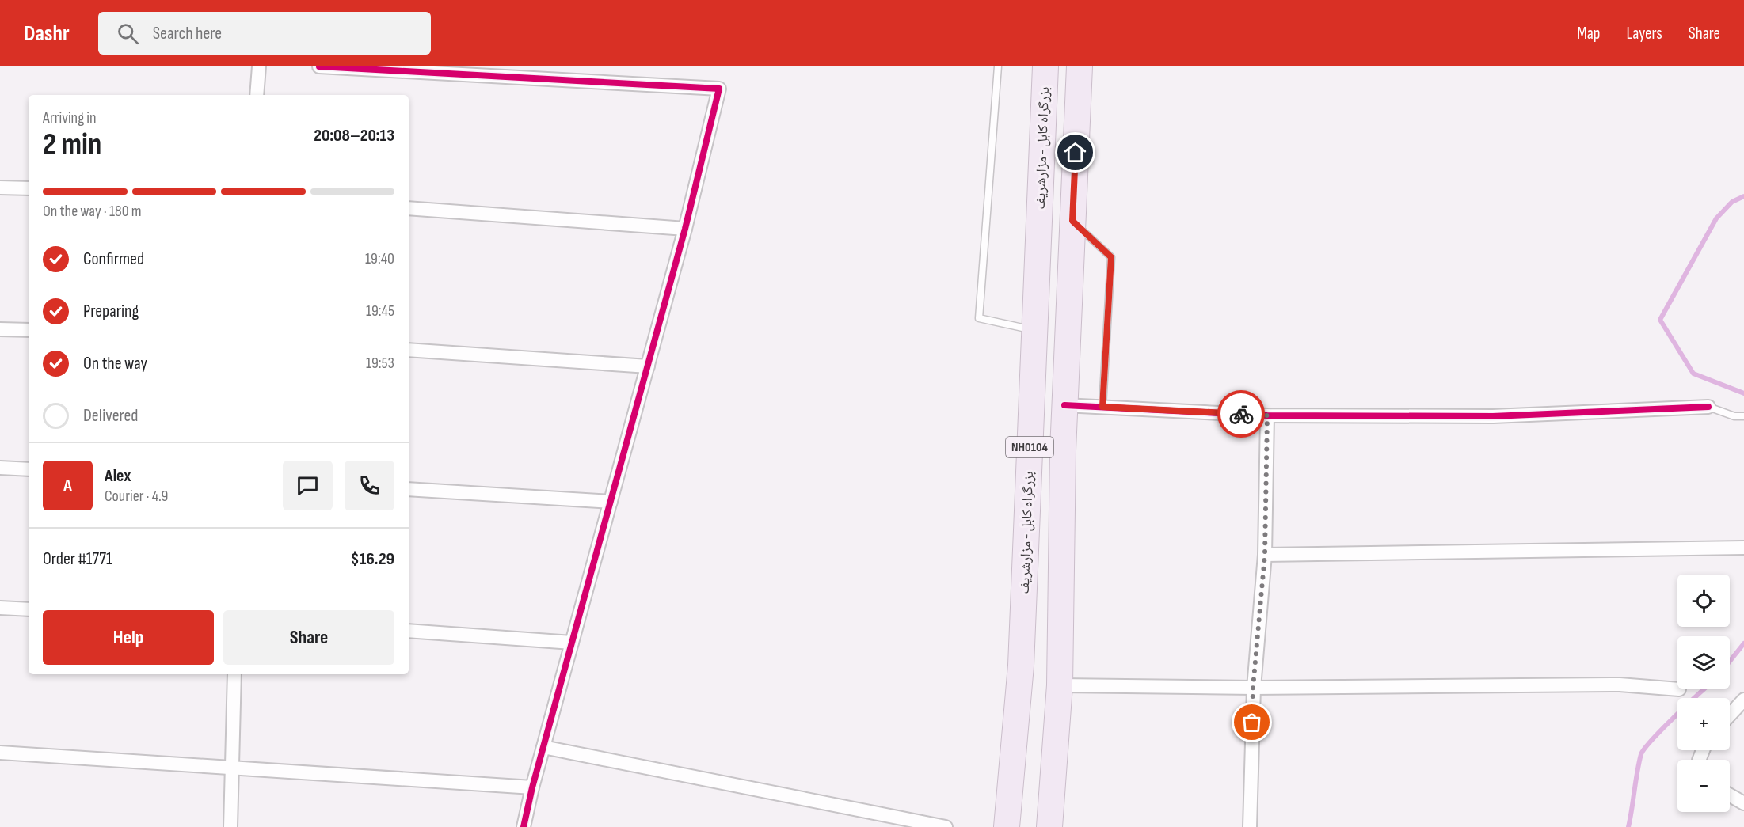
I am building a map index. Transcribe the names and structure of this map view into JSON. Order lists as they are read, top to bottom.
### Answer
{
  "streets": {
    "highway": ["بزرگراه کابل - مزارشریف", "NH0104"]
  },
  "page": {
    "header": "Dashr",
    "search": "Search here",
    "nav": ["Map", "Layers", "Share"],
    "heading": ["2 min", "Arriving in", "20:08–20:13"],
    "panel": [
      "Alex",
      "Courier · 4.9",
      "Order #1771",
      "$16.29"
    ],
    "bar": "On the way · 180 m",
    "list": [
      ["Confirmed", "19:40"],
      ["Preparing", "19:45"],
      ["On the way", "19:53"],
      "Delivered"
    ],
    "round": "A",
    "map_buttons": ["+", "−"],
    "buttons": ["Help", "Share"]
  }
}
